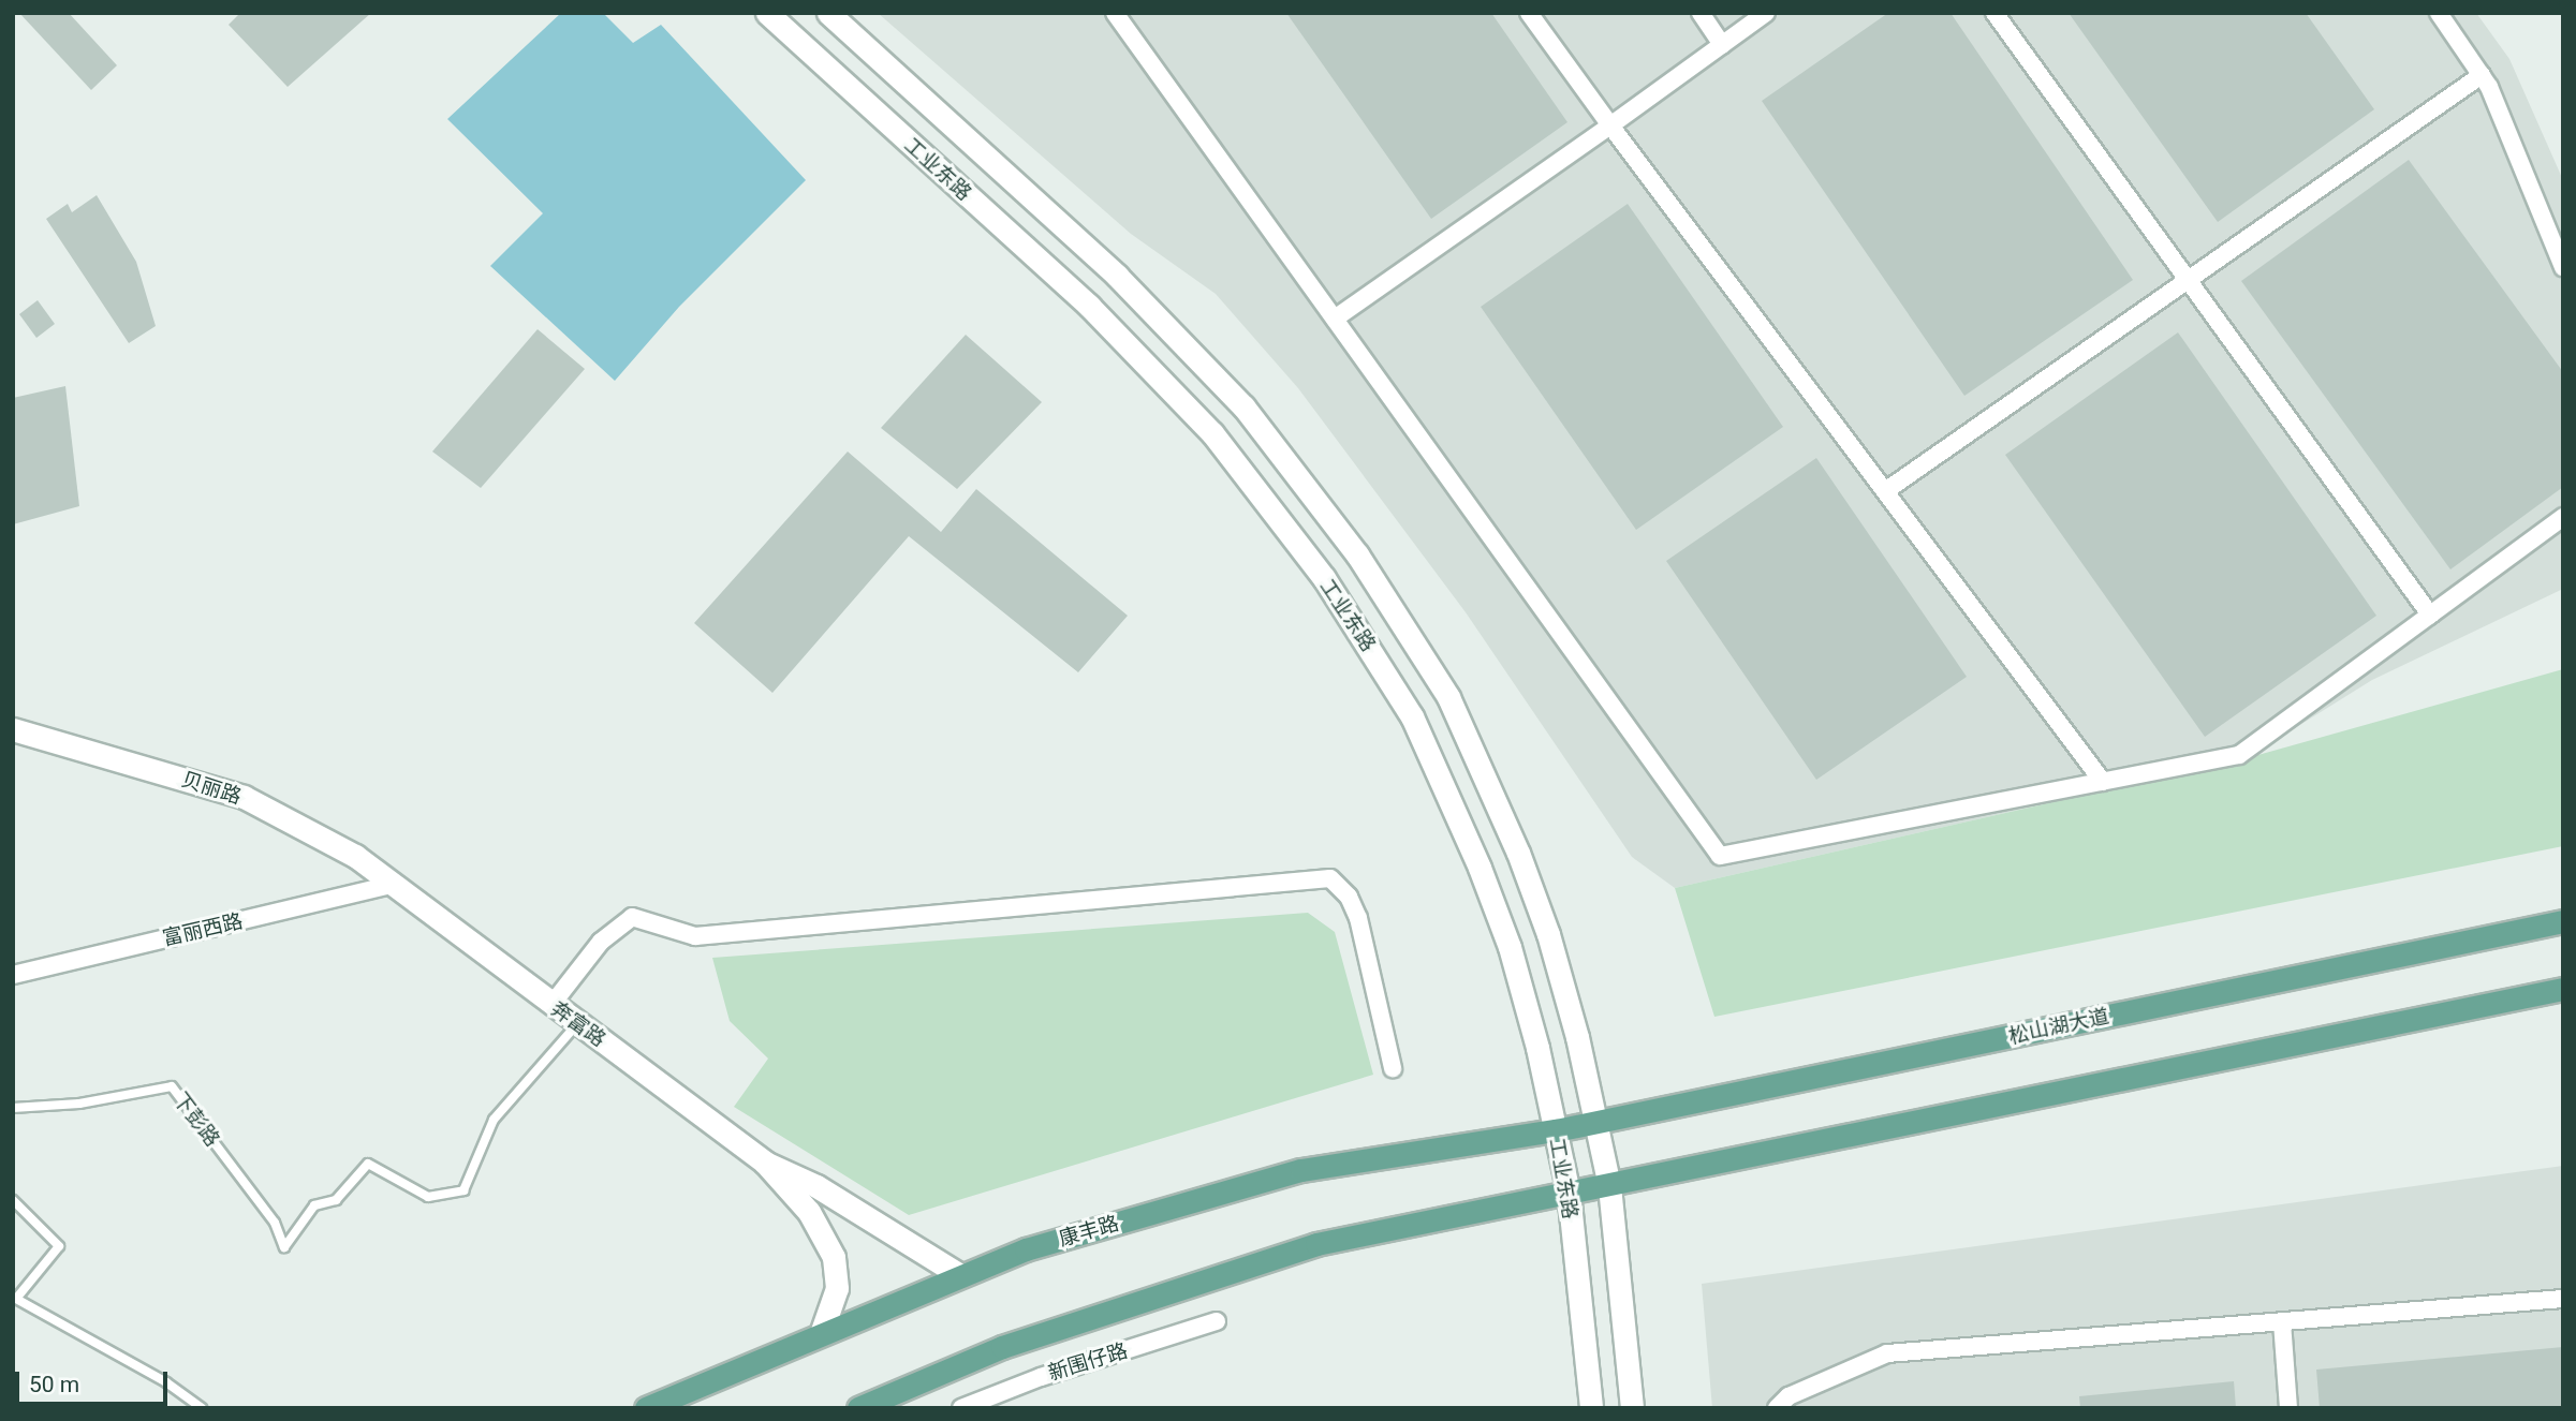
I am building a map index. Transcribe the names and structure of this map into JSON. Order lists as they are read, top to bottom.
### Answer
{
  "streets": {
    "main road": [
      "工业东路",
      "贝丽路",
      "奔富路",
      "松山湖大道",
      "康丰路"
    ],
    "street": ["富丽西路", "新围仔路"],
    "lane": ["下彭路"]
  },
  "crossings": [
    ["工业东路", "松山湖大道"],
    ["工业东路", "康丰路"],
    ["贝丽路", "富丽西路"],
    ["贝丽路", "奔富路"],
    ["富丽西路", "奔富路"],
    ["奔富路", "下彭路"],
    ["松山湖大道", "康丰路"]
  ],
  "scale_bar": "50 m"
}
